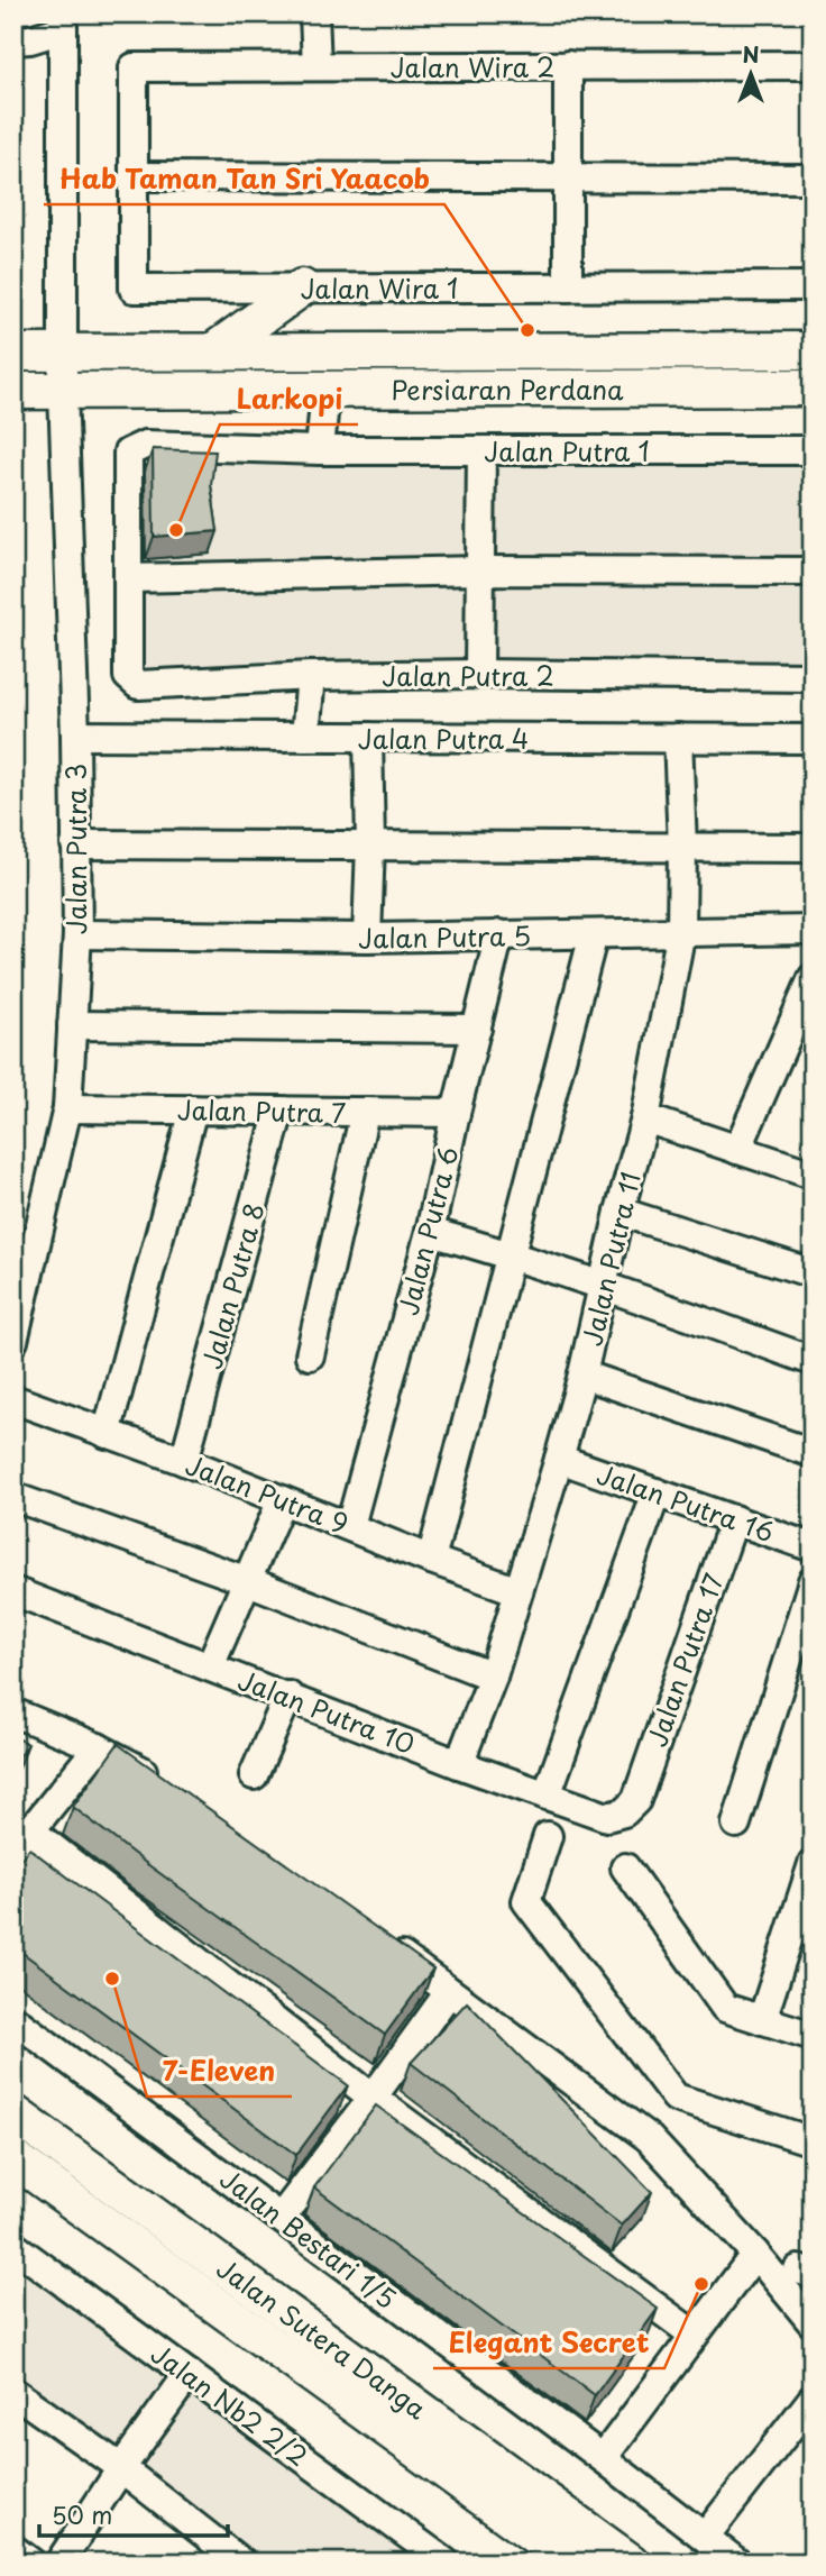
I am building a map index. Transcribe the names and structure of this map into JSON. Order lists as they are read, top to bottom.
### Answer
{
  "streets": {
    "main road": ["Persiaran Perdana", "Jalan Sutera Danga"],
    "street": [
      "Jalan Wira 2",
      "Jalan Wira 1",
      "Jalan Putra 1",
      "Jalan Putra 2",
      "Jalan Putra 4",
      "Jalan Putra 3",
      "Jalan Putra 5",
      "Jalan Putra 7",
      "Jalan Putra 6",
      "Jalan Putra 11",
      "Jalan Putra 8",
      "Jalan Putra 9",
      "Jalan Putra 16",
      "Jalan Putra 17",
      "Jalan Putra 10",
      "Jalan Bestari 1/5",
      "Jalan Nb2 2/2"
    ]
  },
  "crossings": [
    ["Jalan Wira 2", "Jalan Wira 1"],
    ["Persiaran Perdana", "Jalan Putra 3"],
    ["Jalan Putra 1", "Jalan Putra 2"],
    ["Jalan Putra 4", "Jalan Putra 3"],
    ["Jalan Putra 4", "Jalan Putra 11"],
    ["Jalan Putra 3", "Jalan Putra 5"],
    ["Jalan Putra 3", "Jalan Putra 7"],
    ["Jalan Putra 5", "Jalan Putra 6"],
    ["Jalan Putra 5", "Jalan Putra 11"],
    ["Jalan Putra 7", "Jalan Putra 6"],
    ["Jalan Putra 7", "Jalan Putra 8"],
    ["Jalan Putra 6", "Jalan Putra 9"],
    ["Jalan Putra 11", "Jalan Putra 9"],
    ["Jalan Putra 11", "Jalan Putra 16"],
    ["Jalan Putra 11", "Jalan Putra 10"],
    ["Jalan Putra 8", "Jalan Putra 9"],
    ["Jalan Putra 16", "Jalan Putra 17"],
    ["Jalan Putra 17", "Jalan Putra 10"]
  ],
  "places": [
    "Hab Taman Tan Sri Yaacob",
    "Larkopi",
    "7-Eleven",
    "Elegant Secret"
  ],
  "scale_bar": "50 m",
  "north": "top"
}
